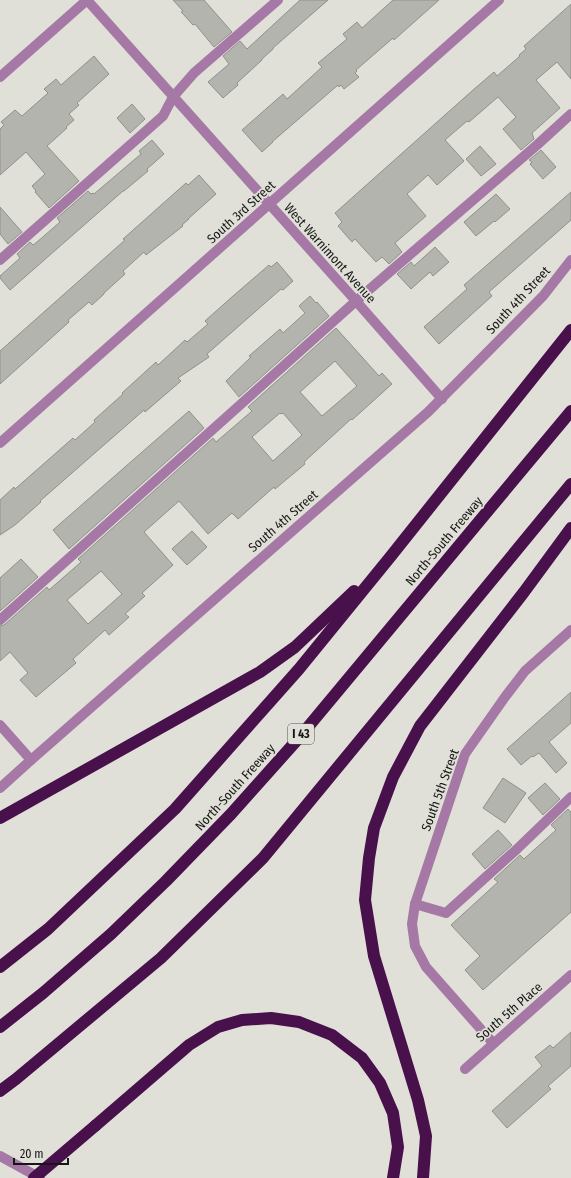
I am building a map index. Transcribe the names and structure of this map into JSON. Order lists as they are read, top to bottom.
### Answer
{
  "streets": {
    "highway": ["North-South Freeway", "I 43"],
    "street": [
      "South 3rd Street",
      "West Warnimont Avenue",
      "South 4th Street",
      "South 5th Street",
      "South 5th Place"
    ]
  },
  "crossings": [
    ["South 3rd Street", "West Warnimont Avenue"],
    ["West Warnimont Avenue", "South 4th Street"],
    ["South 5th Street", "South 5th Place"]
  ],
  "scale_bar": "20 m"
}
